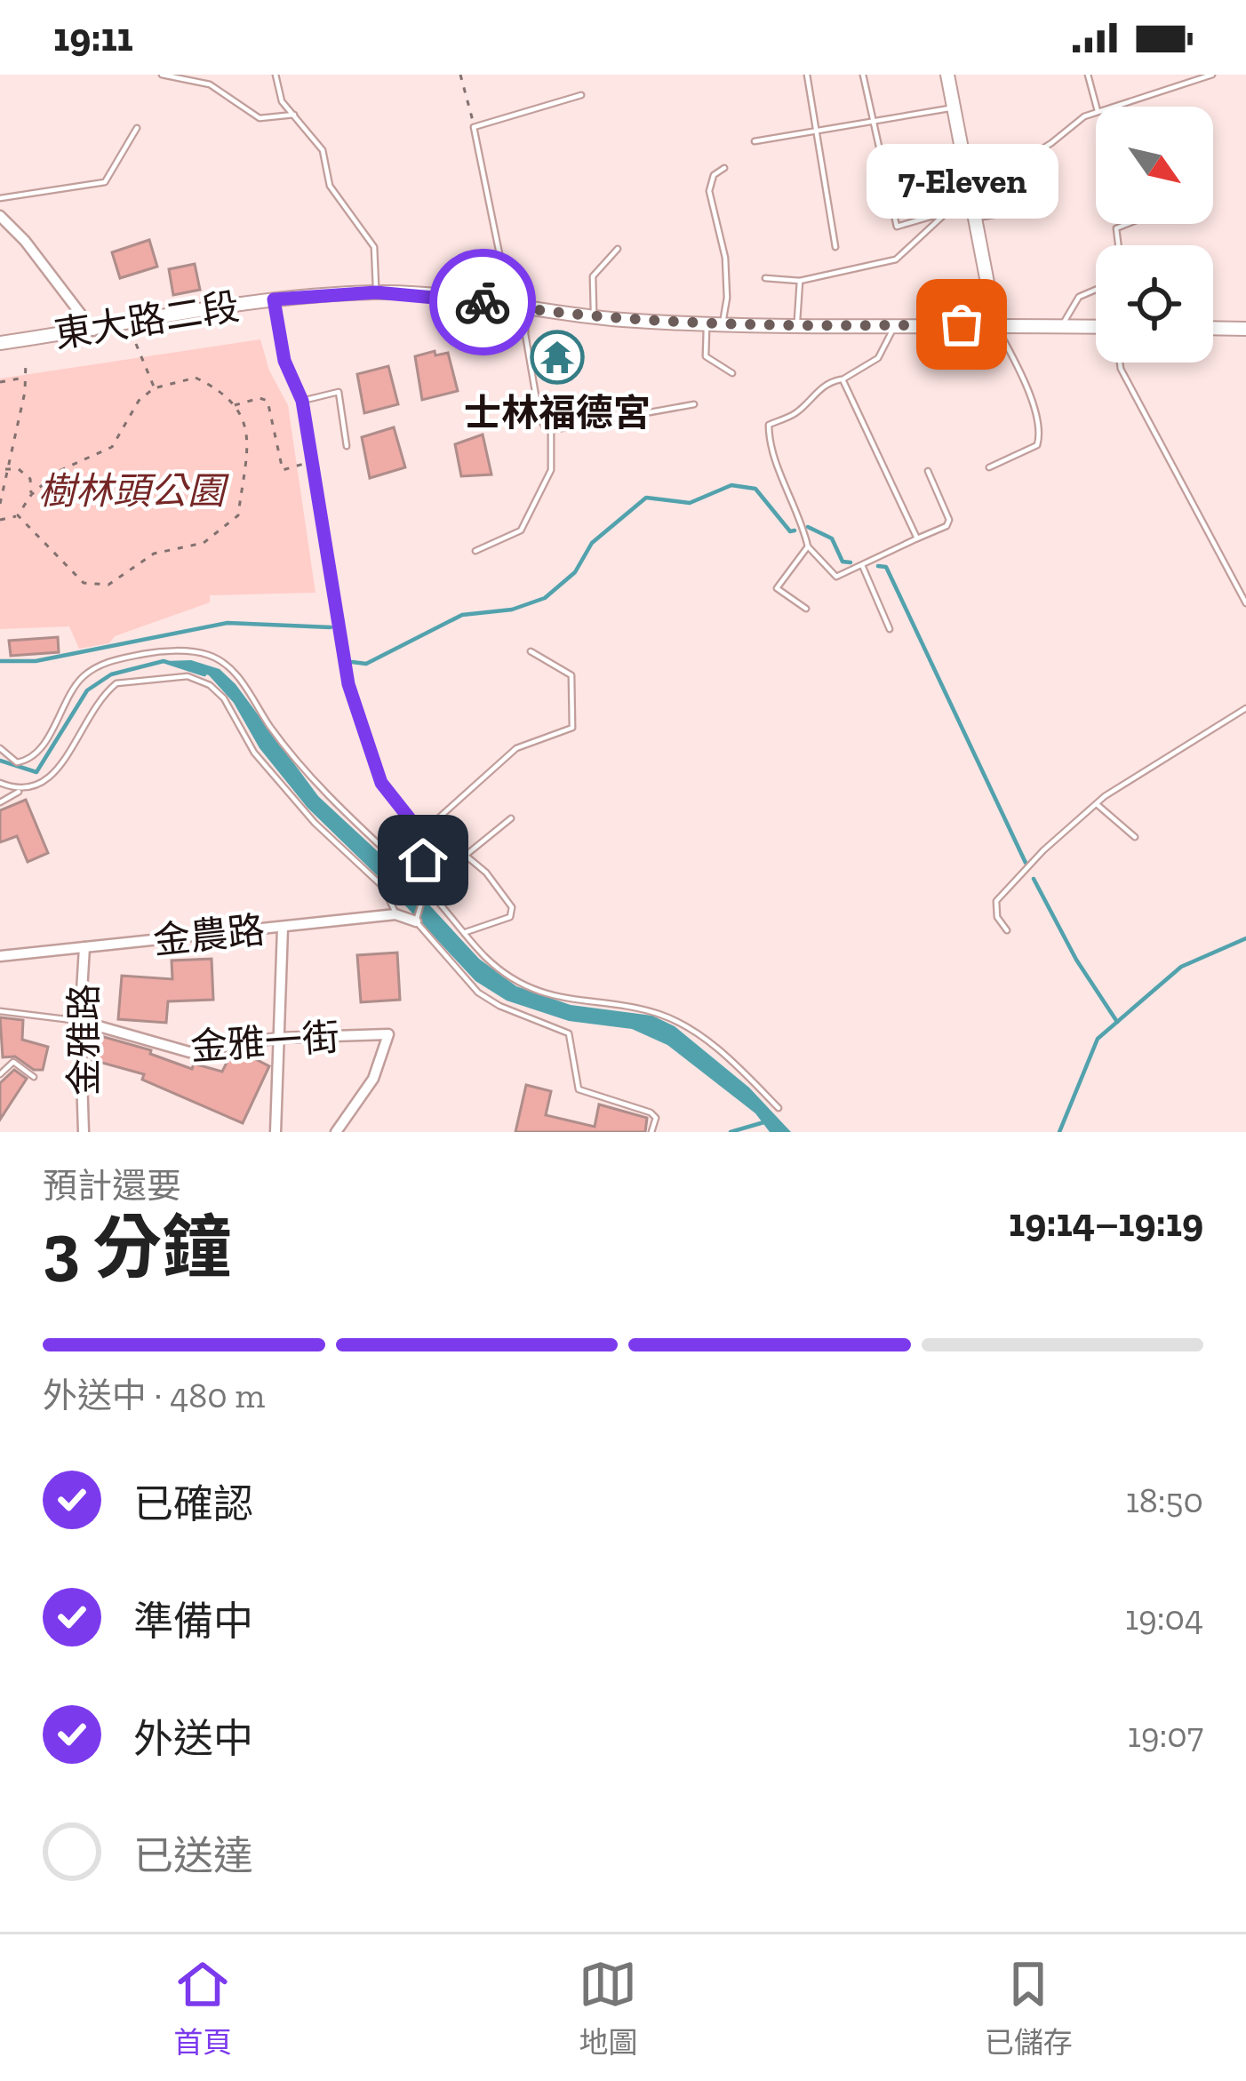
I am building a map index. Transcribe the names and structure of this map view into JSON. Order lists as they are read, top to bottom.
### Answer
{
  "streets": {
    "main road": ["東大路二段"],
    "street": ["金農路", "金雅路", "金雅一街"]
  },
  "crossings": [
    ["金農路", "金雅路"],
    ["金雅路", "金雅一街"]
  ],
  "parks": ["樹林頭公園"],
  "places": {
    "other": ["7-Eleven"],
    "temple": ["士林福德宮"]
  },
  "north": "bottom right",
  "page": {
    "status": "19:11",
    "bubble": "7-Eleven",
    "heading": ["3 分鐘", "預計還要", "19:14–19:19"],
    "bar": "外送中 · 480 m",
    "list": [
      ["已確認", "18:50"],
      ["準備中", "19:04"],
      ["外送中", "19:07"],
      "已送達"
    ],
    "tabs": ["首頁", "地圖", "已儲存"]
  }
}
